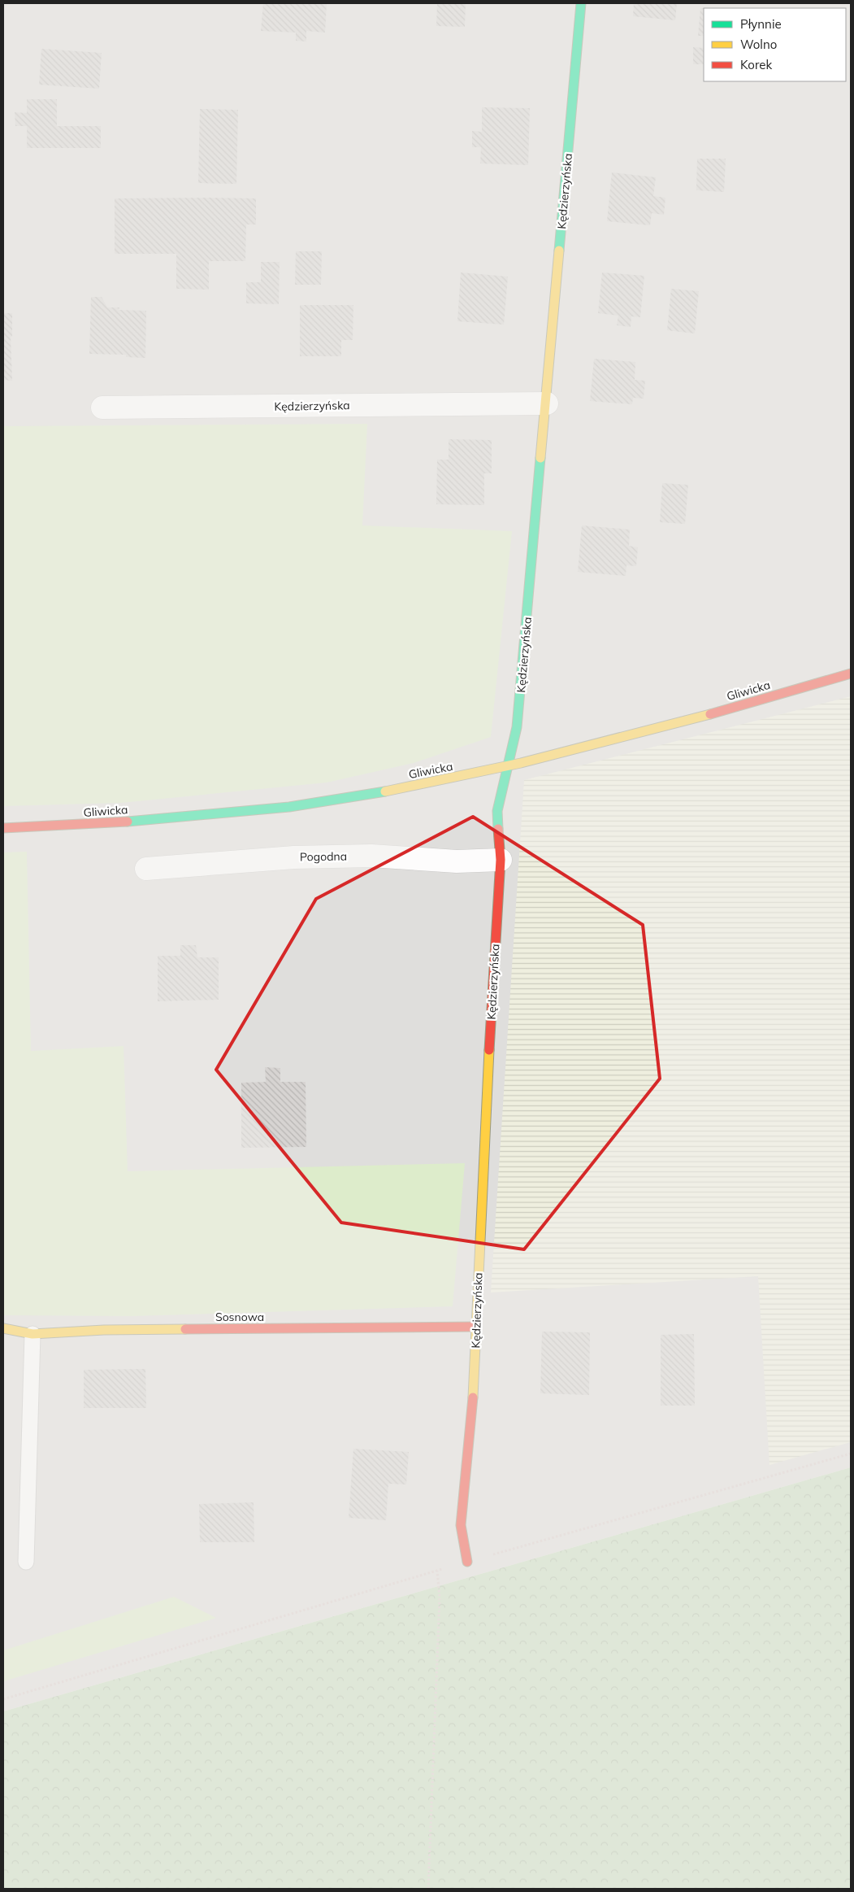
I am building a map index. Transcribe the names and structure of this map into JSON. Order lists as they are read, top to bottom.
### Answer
{
  "streets": {
    "street": [
      "Kędzierzyńska",
      "Gliwicka",
      "Pogodna",
      "Sosnowa"
    ]
  },
  "crossings": [
    ["Kędzierzyńska", "Gliwicka"],
    ["Kędzierzyńska", "Pogodna"],
    ["Kędzierzyńska", "Sosnowa"]
  ],
  "legend": ["Płynnie", "Wolno", "Korek"]
}
